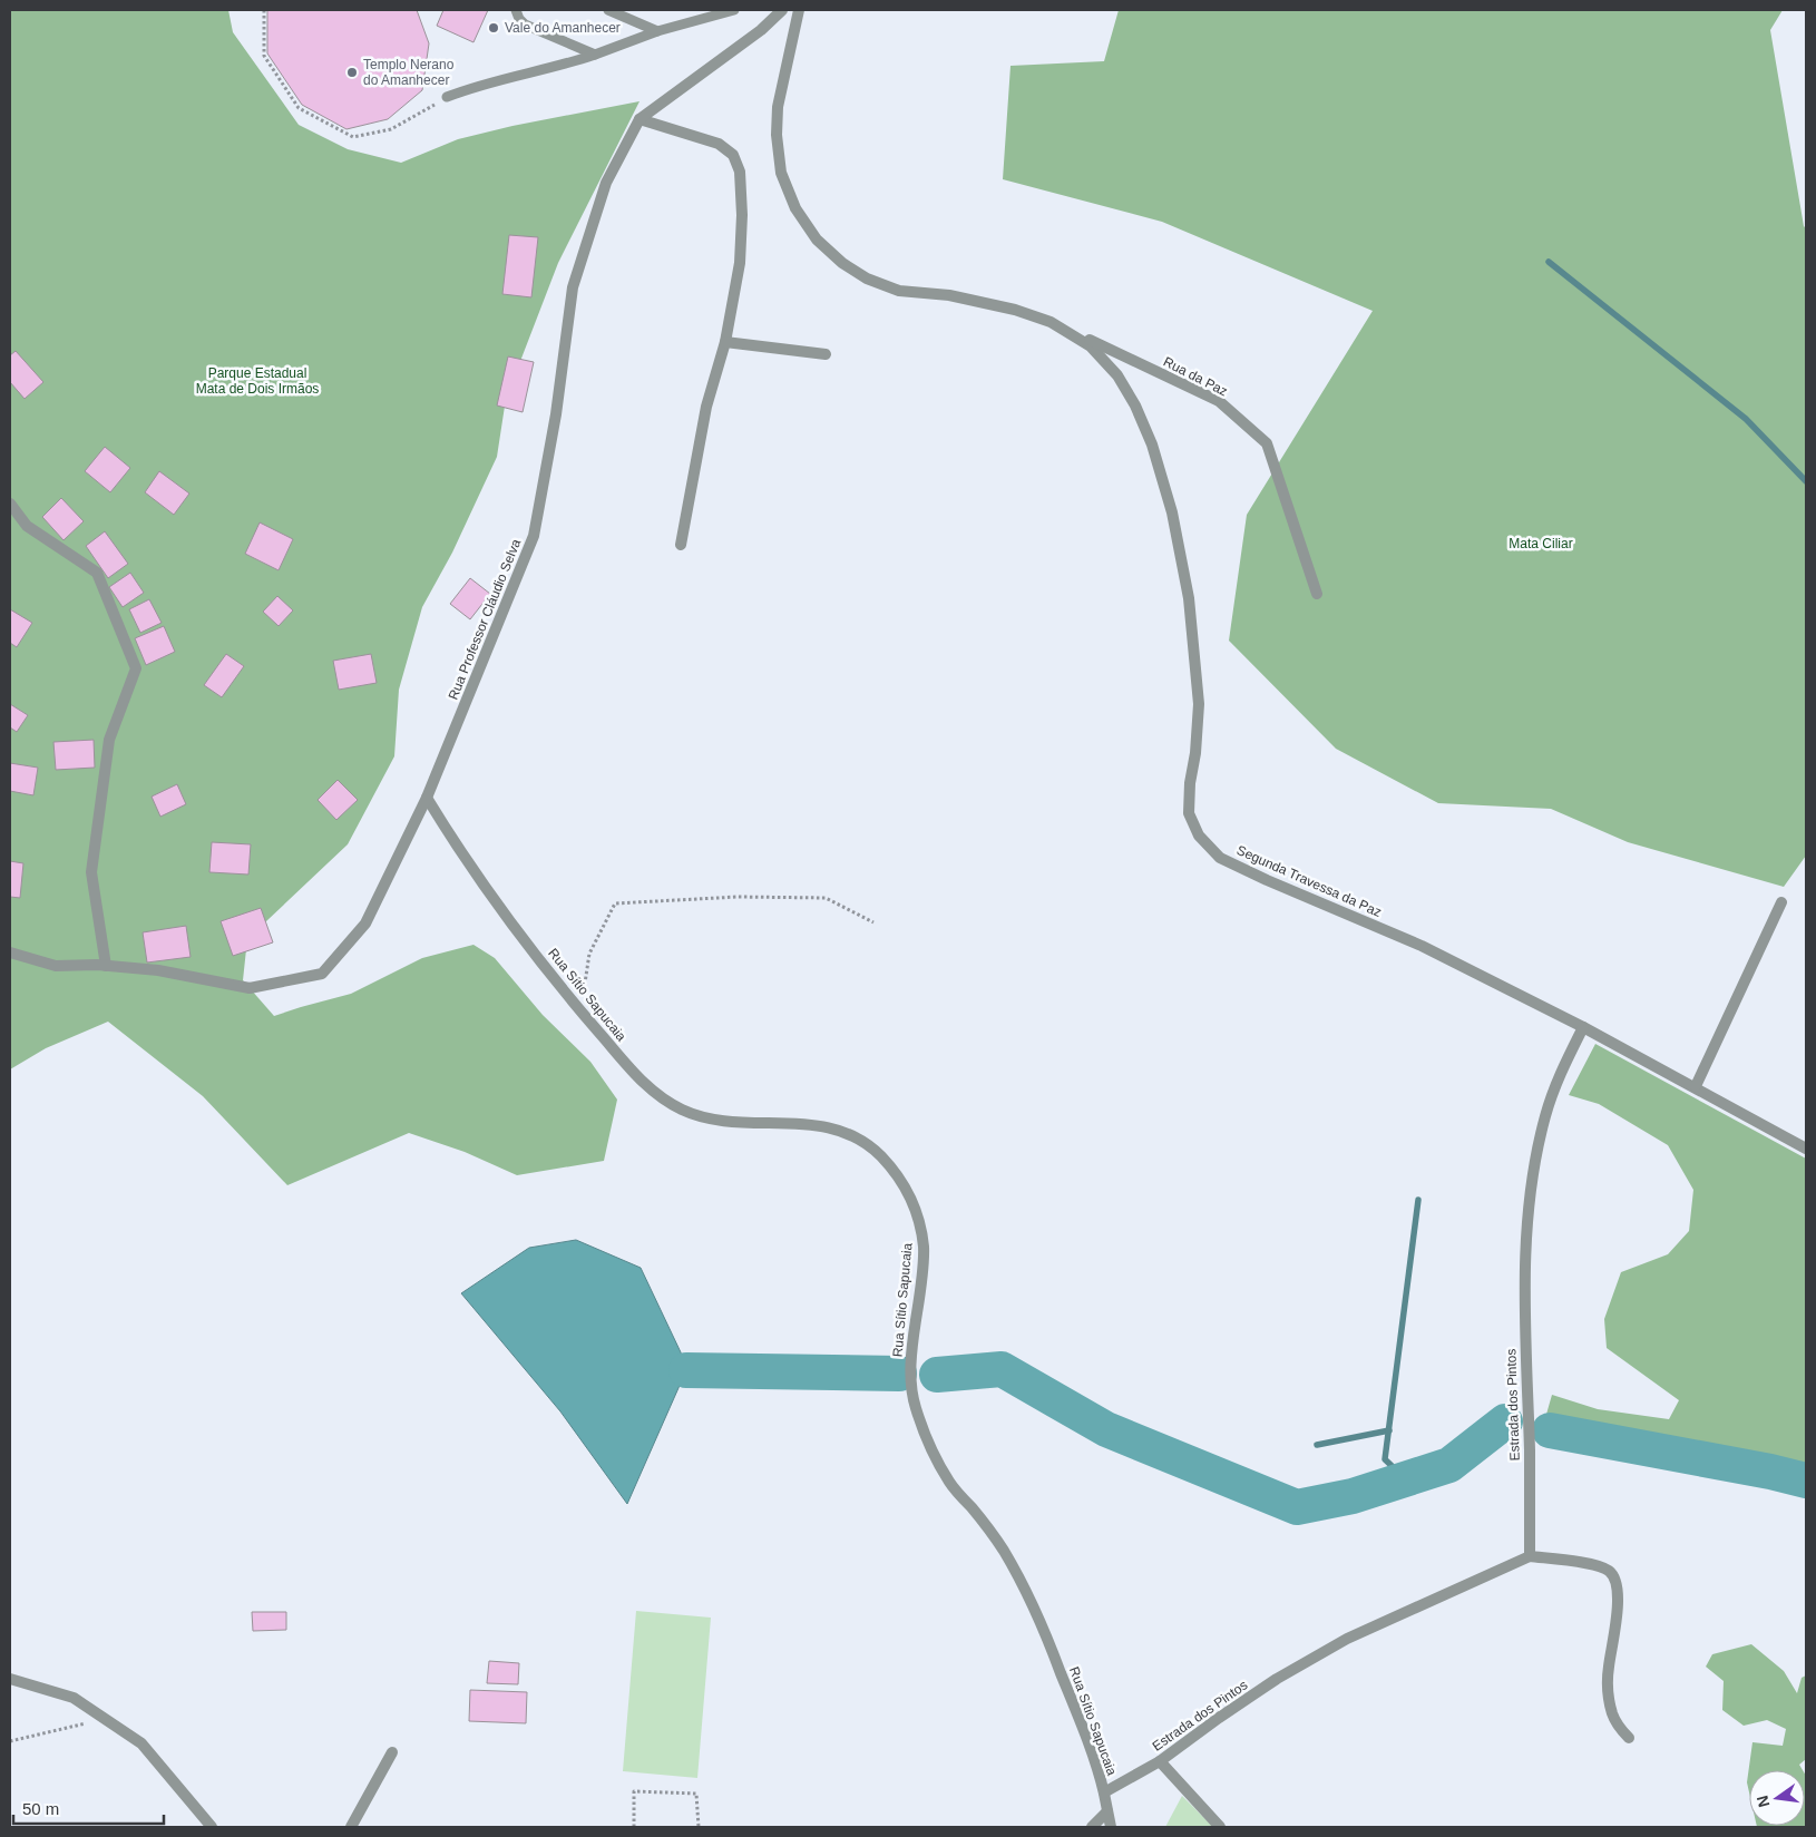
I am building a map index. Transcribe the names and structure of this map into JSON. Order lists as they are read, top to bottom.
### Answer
{
  "streets": {
    "street": [
      "Rua da Paz",
      "Rua Professor Cláudio Selva",
      "Segunda Travessa da Paz",
      "Rua Sítio Sapucaia",
      "Estrada dos Pintos"
    ]
  },
  "crossings": [
    ["Rua da Paz", "Segunda Travessa da Paz"],
    ["Rua Professor Cláudio Selva", "Rua Sítio Sapucaia"],
    ["Segunda Travessa da Paz", "Estrada dos Pintos"],
    ["Rua Sítio Sapucaia", "Estrada dos Pintos"]
  ],
  "parks": ["Parque Estadual Mata de Dois Irmãos", "Mata Ciliar"],
  "places": ["Vale do Amanhecer", "Templo Nerano do Amanhecer"],
  "scale_bar": "50 m",
  "north": "left"
}
